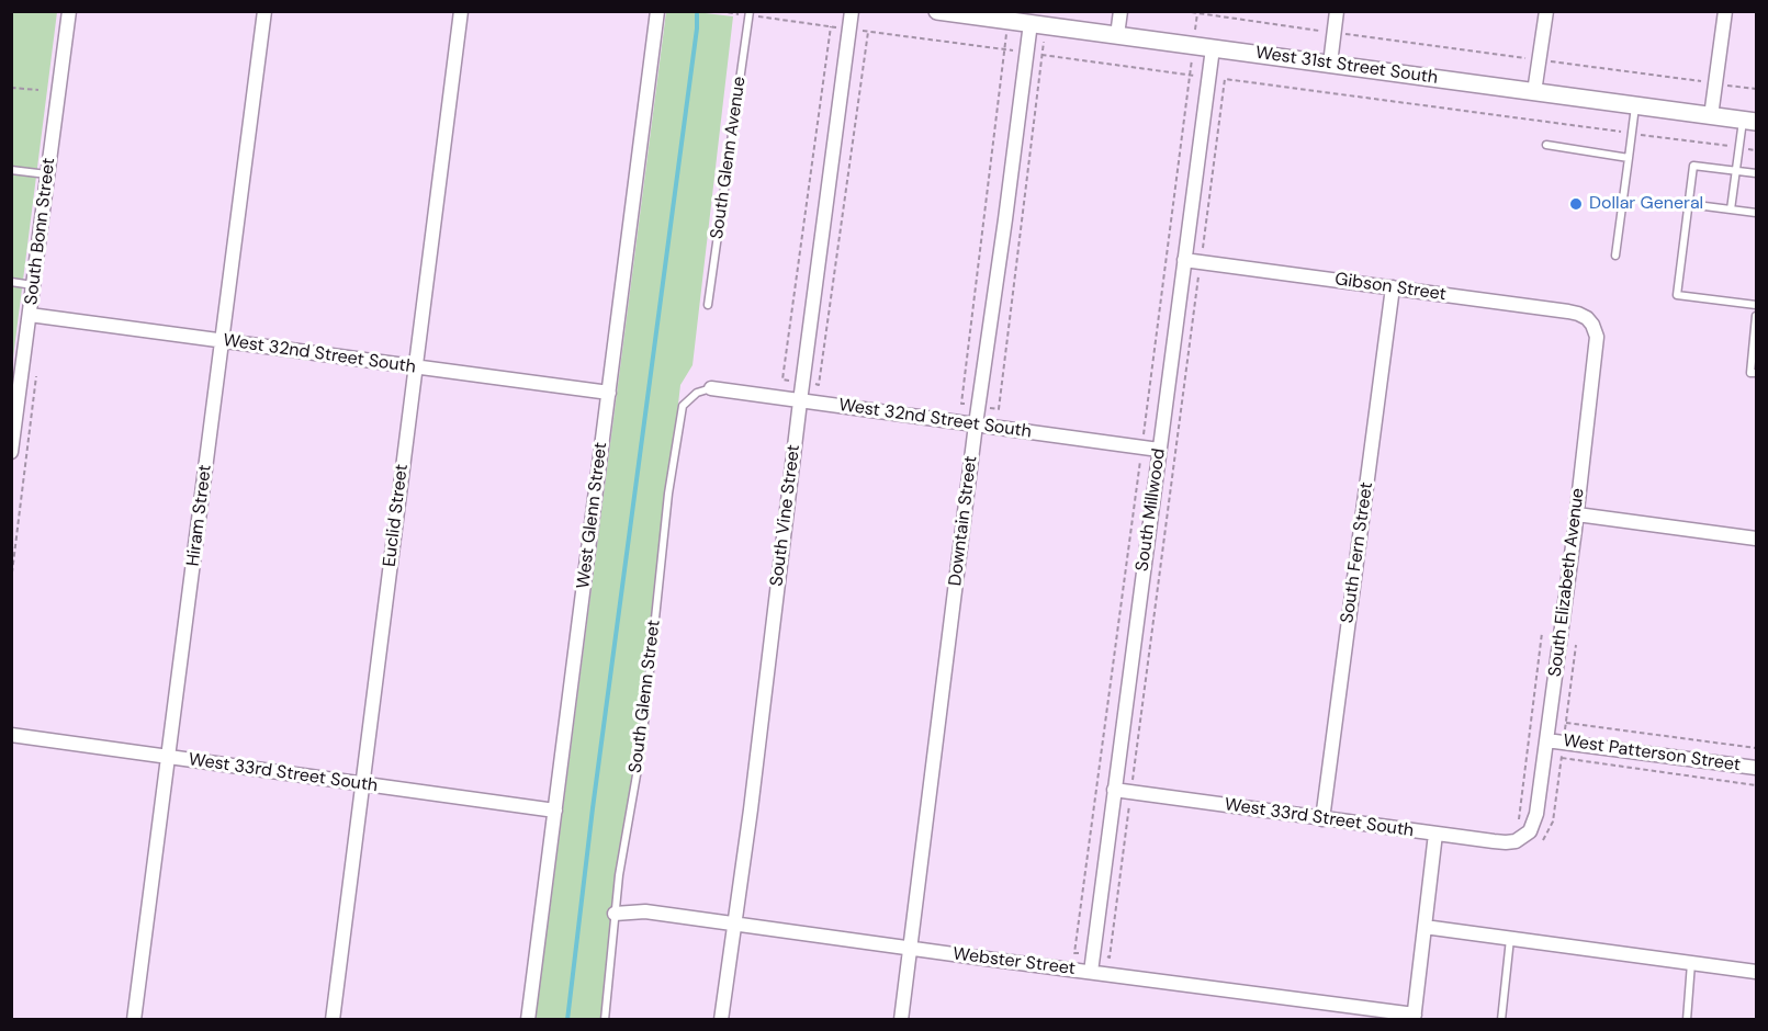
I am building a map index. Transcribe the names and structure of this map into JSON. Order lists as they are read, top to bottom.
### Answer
{
  "streets": {
    "street": [
      "West 31st Street South",
      "South Bonn Street",
      "Gibson Street",
      "West 32nd Street South",
      "South Millwood",
      "Hiram Street",
      "Euclid Street",
      "West Glenn Street",
      "South Vine Street",
      "Downtain Street",
      "South Fern Street",
      "South Elizabeth Avenue",
      "West Patterson Street",
      "West 33rd Street South",
      "Webster Street"
    ],
    "lane": ["South Glenn Avenue", "South Glenn Street"]
  },
  "crossings": [
    ["West 31st Street South", "South Millwood"],
    ["West 31st Street South", "Downtain Street"],
    ["South Bonn Street", "West 32nd Street South"],
    ["Gibson Street", "South Millwood"],
    ["Gibson Street", "South Fern Street"],
    ["Gibson Street", "South Elizabeth Avenue"],
    ["West 32nd Street South", "South Millwood"],
    ["West 32nd Street South", "Hiram Street"],
    ["West 32nd Street South", "Euclid Street"],
    ["West 32nd Street South", "West Glenn Street"],
    ["West 32nd Street South", "South Vine Street"],
    ["West 32nd Street South", "Downtain Street"],
    ["West 32nd Street South", "South Glenn Street"],
    ["South Millwood", "West 33rd Street South"],
    ["South Millwood", "Webster Street"],
    ["Hiram Street", "West 33rd Street South"],
    ["Euclid Street", "West 33rd Street South"],
    ["West Glenn Street", "West 33rd Street South"],
    ["South Vine Street", "Webster Street"],
    ["Downtain Street", "Webster Street"],
    ["South Fern Street", "West 33rd Street South"],
    ["South Elizabeth Avenue", "West Patterson Street"],
    ["South Elizabeth Avenue", "West 33rd Street South"],
    ["South Glenn Street", "Webster Street"]
  ],
  "places": ["Dollar General"]
}
